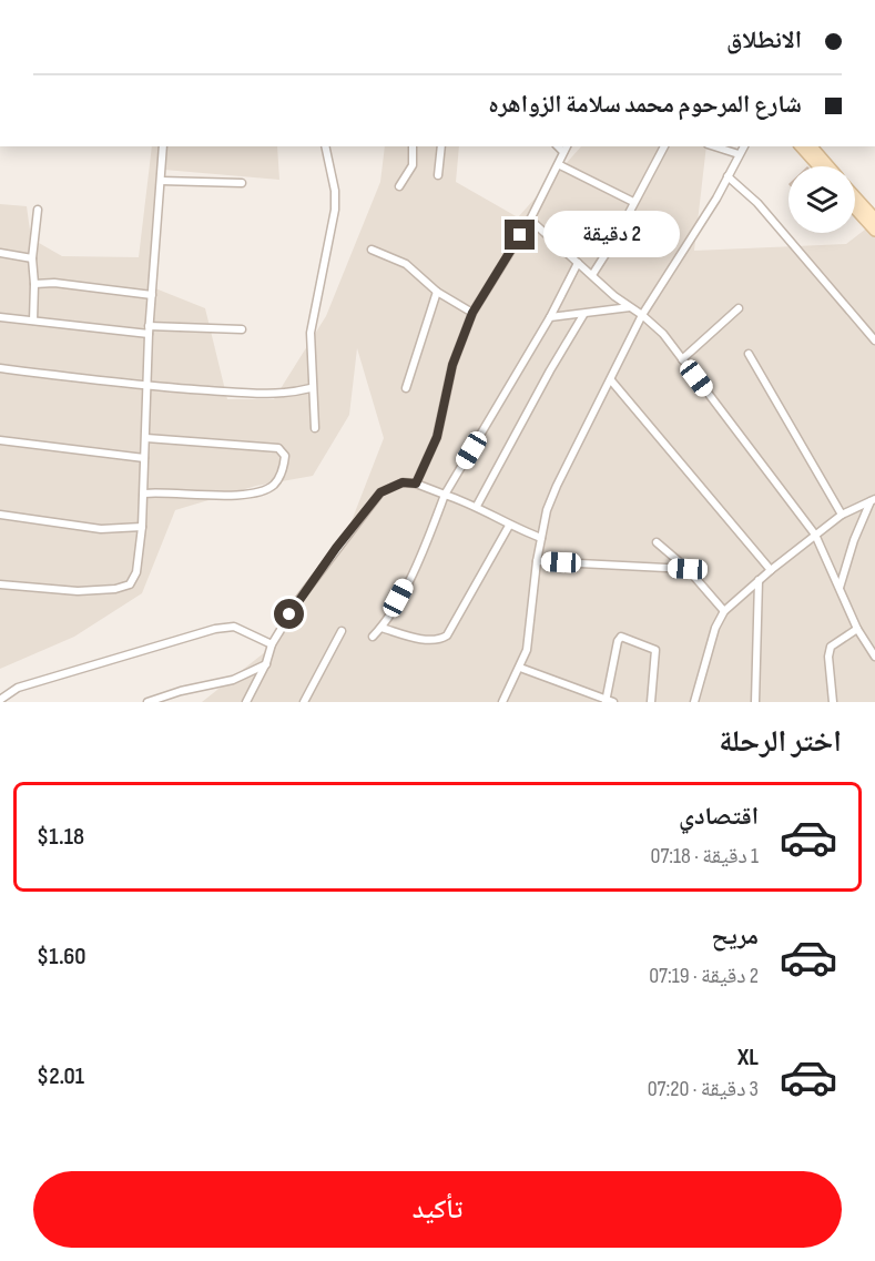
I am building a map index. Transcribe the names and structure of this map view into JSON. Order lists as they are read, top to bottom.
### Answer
{
  "page": {
    "banner": ["الانطلاق", "شارع المرحوم محمد سلامة الزواهره"],
    "bubble": "2 دقيقة",
    "heading": "اختر الرحلة",
    "list": [
      {
        "name": "اقتصادي",
        "note": "1 دقيقة · 07:18",
        "value": "$1.18"
      },
      {
        "name": "مريح",
        "note": "2 دقيقة · 07:19",
        "value": "$1.60"
      },
      {
        "name": "XL",
        "note": "3 دقيقة · 07:20",
        "value": "$2.01"
      }
    ],
    "buttons": "تأكيد"
  }
}
